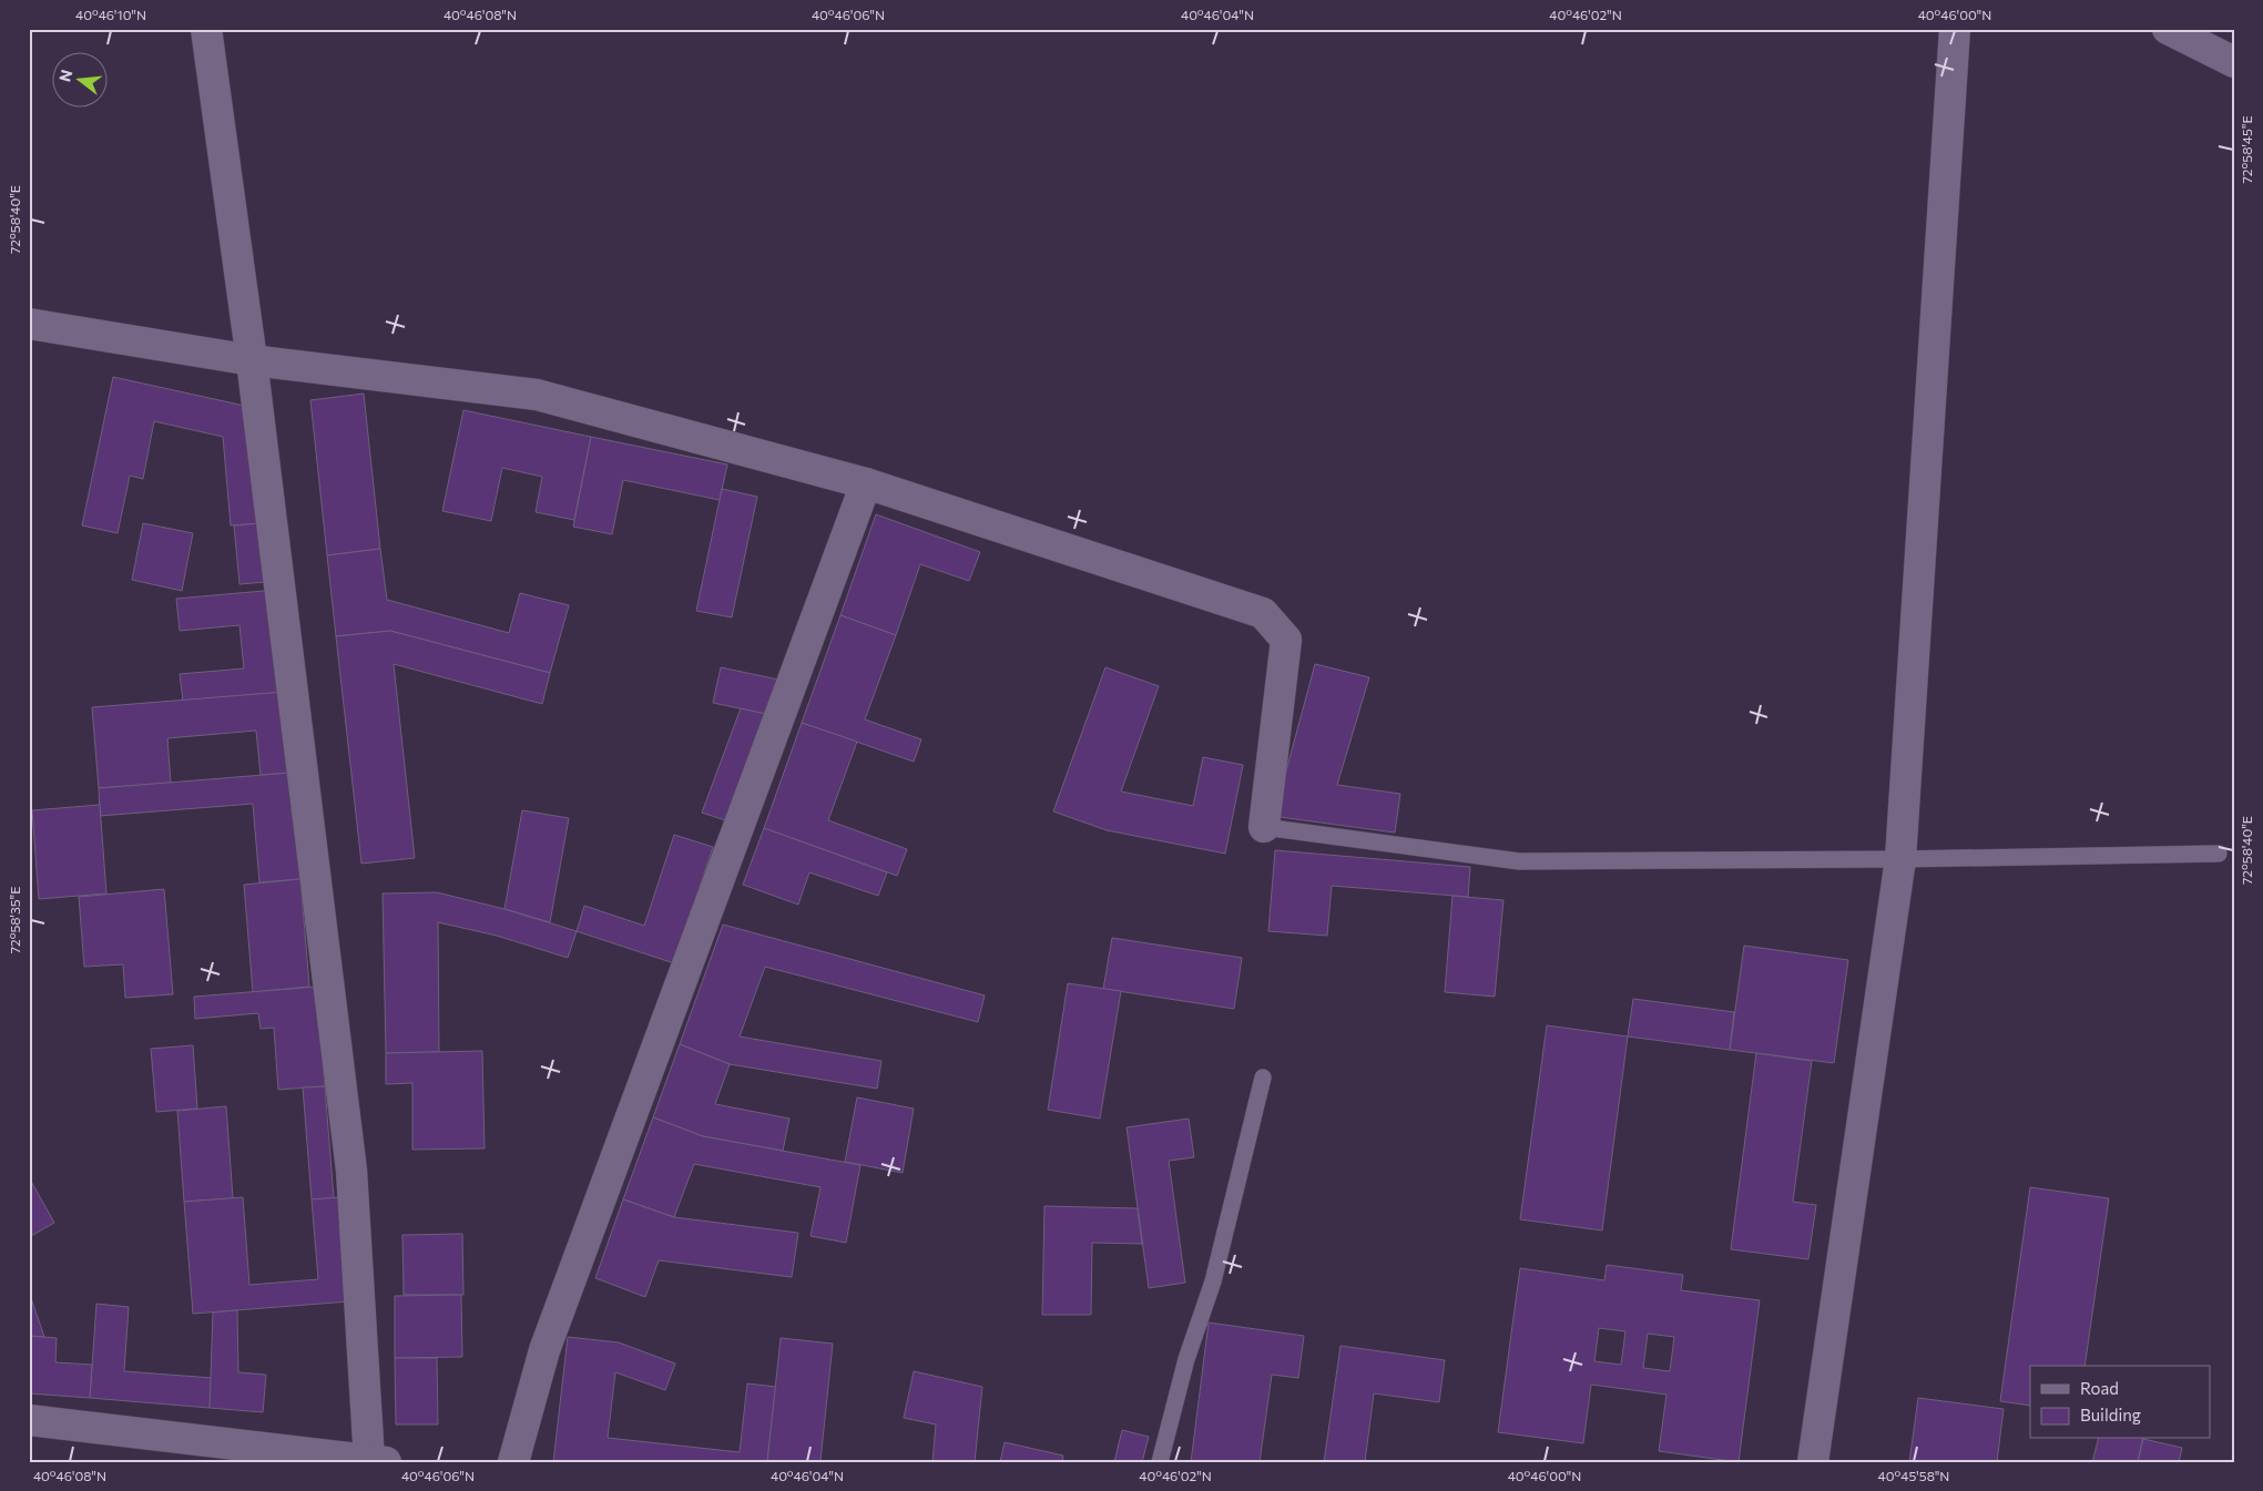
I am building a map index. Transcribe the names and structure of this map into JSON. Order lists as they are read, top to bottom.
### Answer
{
  "legend": ["Road", "Building"],
  "north": "left",
  "coordinates": [
    "40°46'10\"N",
    "40°46'08\"N",
    "40°46'06\"N",
    "40°46'04\"N",
    "40°46'02\"N",
    "40°46'00\"N",
    "72°58'45\"E",
    "72°58'40\"E",
    "72°58'35\"E",
    "40°45'58\"N"
  ]
}
